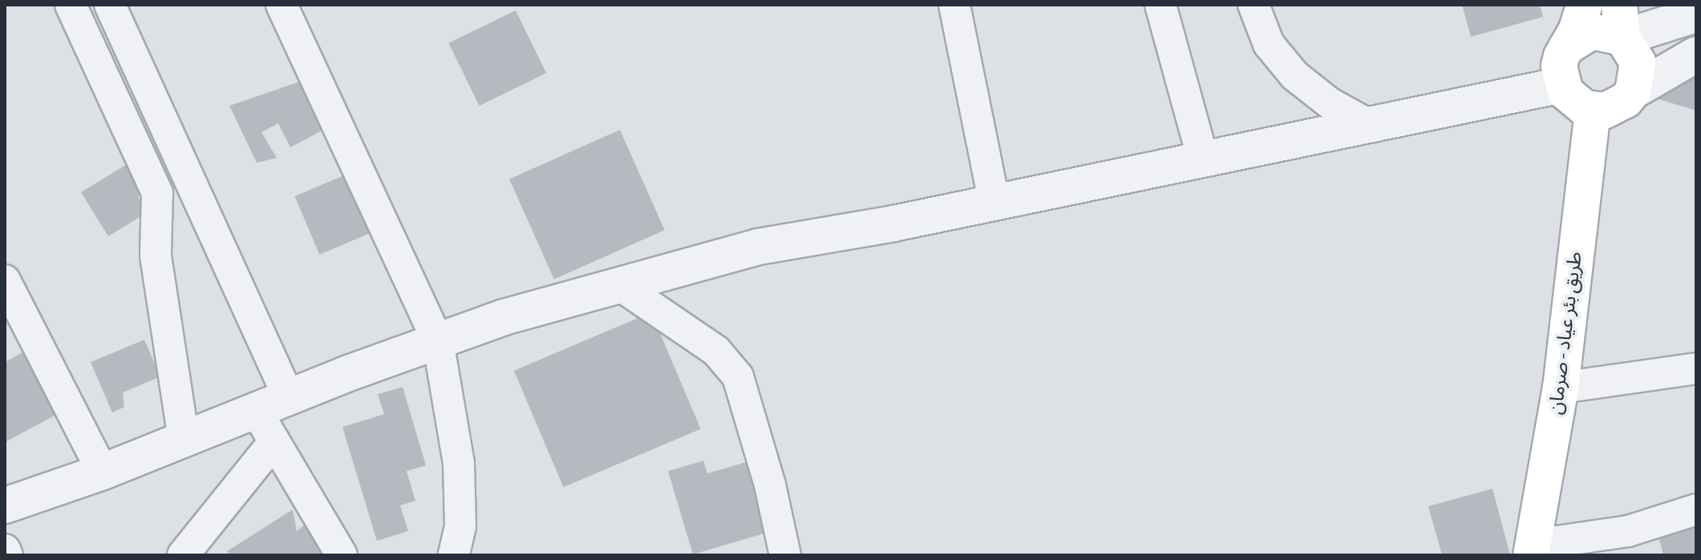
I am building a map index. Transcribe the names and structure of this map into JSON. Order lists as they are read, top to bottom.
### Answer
{
  "streets": {
    "highway": ["طريق بئر عياد - صرمان"]
  }
}
